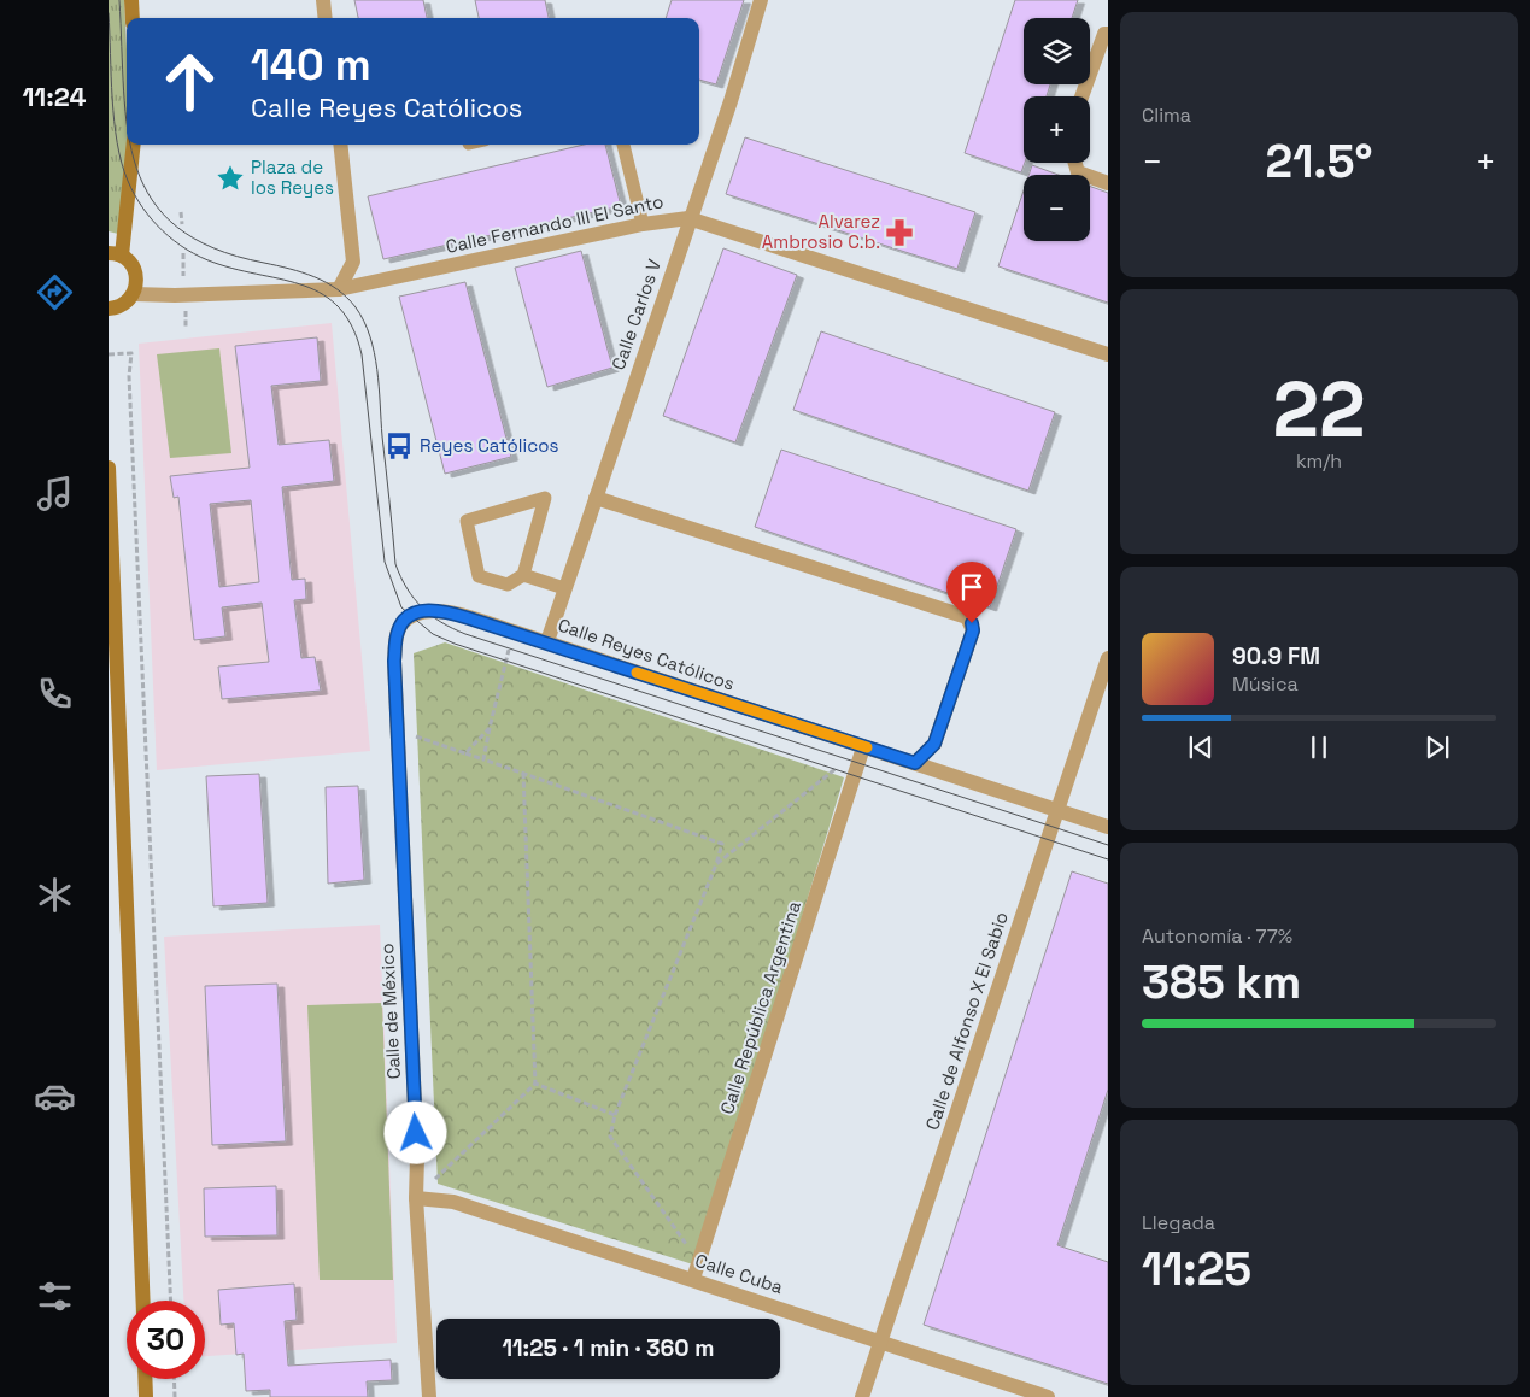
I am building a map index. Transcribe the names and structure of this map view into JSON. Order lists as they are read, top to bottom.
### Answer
{
  "streets": {
    "street": [
      "Calle Fernando III El Santo",
      "Calle Carlos V",
      "Calle Reyes Católicos",
      "Calle República Argentina",
      "Calle de México",
      "Calle de Alfonso X El Sabio",
      "Calle Cuba"
    ]
  },
  "crossings": [
    ["Calle Fernando III El Santo", "Calle Carlos V"],
    ["Calle Carlos V", "Calle Reyes Católicos"],
    ["Calle Reyes Católicos", "Calle República Argentina"],
    ["Calle Reyes Católicos", "Calle de México"],
    ["Calle Reyes Católicos", "Calle de Alfonso X El Sabio"],
    ["Calle República Argentina", "Calle Cuba"],
    ["Calle de México", "Calle Cuba"],
    ["Calle de Alfonso X El Sabio", "Calle Cuba"]
  ],
  "places": {
    "place": ["Plaza de los Reyes"],
    "pharmacy": ["Alvarez Ambrosio C.b."],
    "bus stop": ["Reyes Católicos"]
  },
  "page": {
    "tabs": "11:24",
    "tile": [
      "Clima",
      ["22", "km/h"],
      ["Autonomía · 77%", "385 km"],
      ["Llegada", "11:25"]
    ],
    "map_buttons": ["+", "−"],
    "turn": ["140 m", "Calle Reyes Católicos"],
    "heat": ["−", "21.5°", "+"],
    "song": ["90.9 FM", "Música"],
    "limit": "30",
    "trip": "11:25 · 1 min · 360 m"
  }
}
